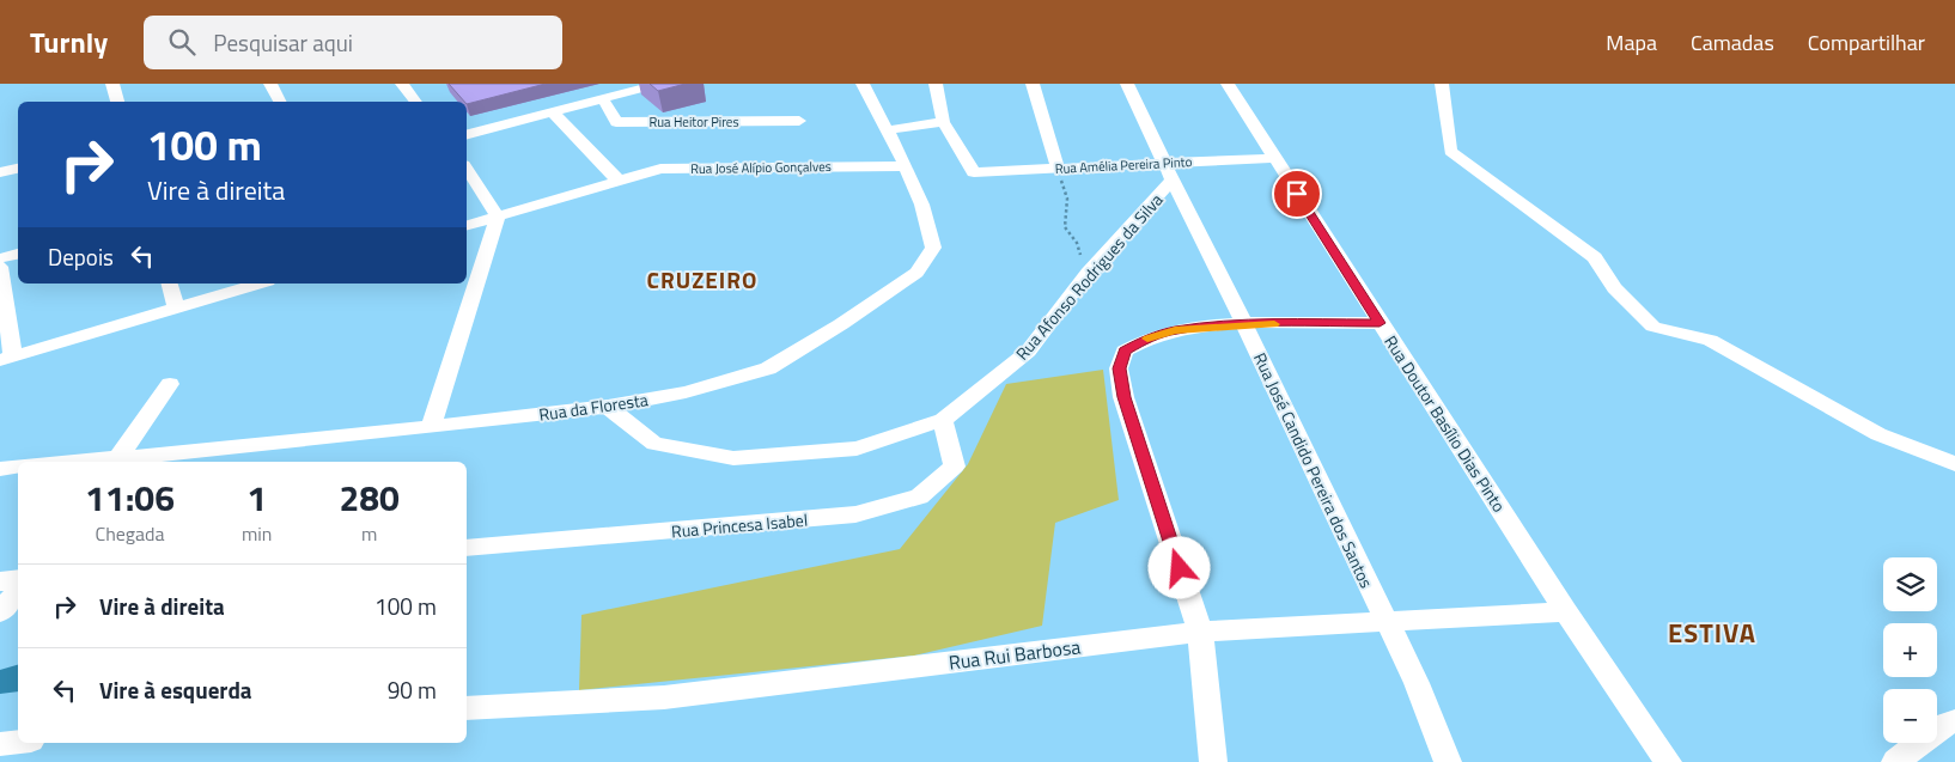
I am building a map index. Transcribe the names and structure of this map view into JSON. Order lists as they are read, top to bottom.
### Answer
{
  "streets": {
    "street": [
      "Rua Heitor Pires",
      "Rua Amélia Pereira Pinto",
      "Rua José Alípio Gonçalves",
      "Rua Afonso Rodrigues da Silva",
      "Rua da Floresta",
      "Rua Doutor Basílio Dias Pinto",
      "Rua José Candido Pereira dos Santos",
      "Rua Princesa Isabel",
      "Rua Rui Barbosa"
    ]
  },
  "crossings": [
    ["Rua Amélia Pereira Pinto", "Rua Afonso Rodrigues da Silva"],
    ["Rua Amélia Pereira Pinto", "Rua Doutor Basílio Dias Pinto"],
    ["Rua Amélia Pereira Pinto", "Rua José Candido Pereira dos Santos"],
    ["Rua José Alípio Gonçalves", "Rua da Floresta"],
    ["Rua Afonso Rodrigues da Silva", "Rua da Floresta"],
    ["Rua Afonso Rodrigues da Silva", "Rua José Candido Pereira dos Santos"],
    ["Rua Afonso Rodrigues da Silva", "Rua Princesa Isabel"],
    ["Rua Doutor Basílio Dias Pinto", "Rua Rui Barbosa"],
    ["Rua José Candido Pereira dos Santos", "Rua Rui Barbosa"]
  ],
  "districts": ["CRUZEIRO", "ESTIVA"],
  "page": {
    "header": "Turnly",
    "search": "Pesquisar aqui",
    "nav": ["Mapa", "Camadas", "Compartilhar"],
    "turn": ["100 m", "Vire à direita"],
    "then": "Depois",
    "eta": [
      "11:06",
      "Chegada",
      "1",
      "min",
      "280",
      "m"
    ],
    "map_buttons": ["+", "−"],
    "list": [
      {
        "name": "Vire à direita",
        "value": "100 m"
      },
      {
        "name": "Vire à esquerda",
        "value": "90 m"
      }
    ]
  }
}
